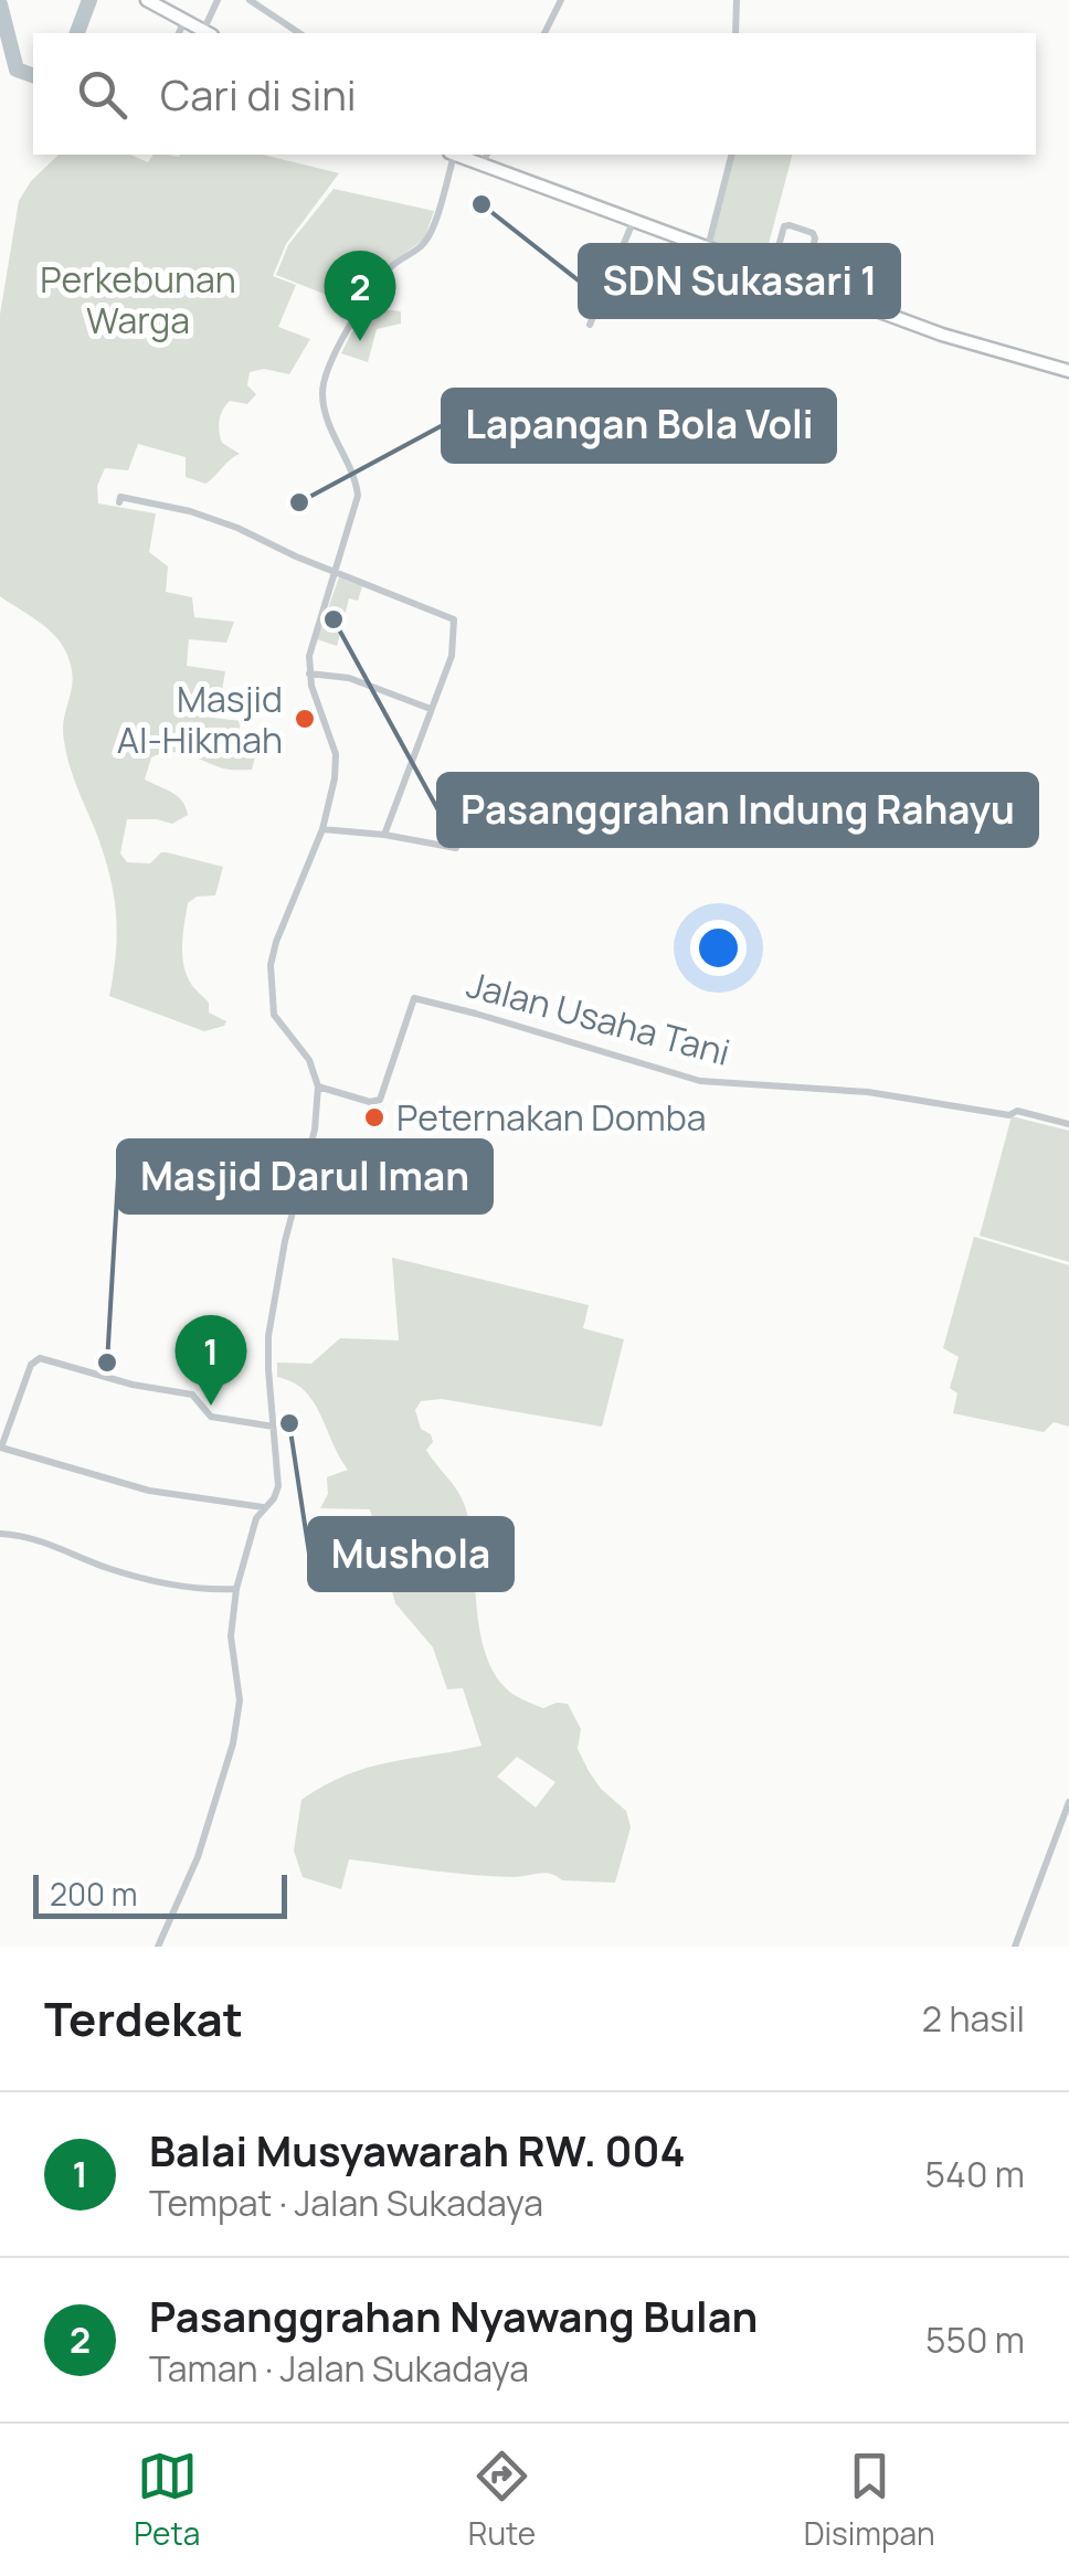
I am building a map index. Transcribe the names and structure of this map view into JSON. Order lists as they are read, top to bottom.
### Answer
{
  "streets": {
    "street": ["Jalan Usaha Tani"]
  },
  "parks": ["Perkebunan Warga"],
  "places": [
    "SDN Sukasari 1",
    "Lapangan Bola Voli",
    "Pasanggrahan Indung Rahayu",
    "Masjid Al-Hikmah",
    "Peternakan Domba",
    "Masjid Darul Iman",
    "Mushola"
  ],
  "scale_bar": "200 m",
  "page": {
    "search": "Cari di sini",
    "pins": ["2", "1"],
    "scale": "200 m",
    "heading": ["Terdekat", "2 hasil"],
    "list": [
      {
        "mark": "1",
        "name": "Balai Musyawarah RW. 004",
        "note": "Tempat · Jalan Sukadaya",
        "value": "540 m"
      },
      {
        "mark": "2",
        "name": "Pasanggrahan Nyawang Bulan",
        "note": "Taman · Jalan Sukadaya",
        "value": "550 m"
      }
    ],
    "nav": ["Peta", "Rute", "Disimpan"]
  }
}
